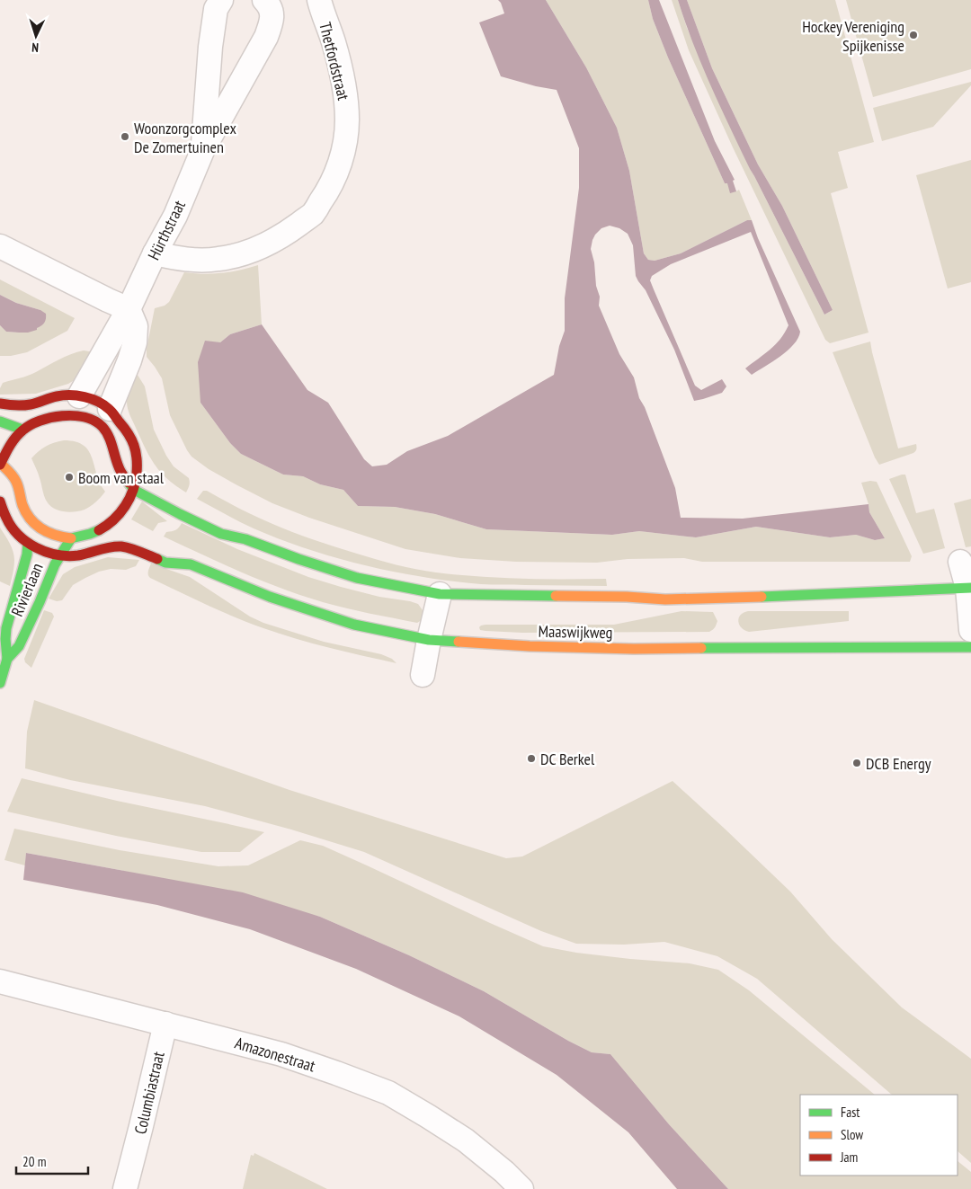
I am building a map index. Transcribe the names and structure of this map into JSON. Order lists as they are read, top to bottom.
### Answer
{
  "streets": {
    "street": [
      "Thetfordstraat",
      "Hürthstraat",
      "Rivierlaan",
      "Maaswijkweg",
      "Amazonestraat",
      "Columbiastraat"
    ]
  },
  "crossings": [
    ["Thetfordstraat", "Hürthstraat"],
    ["Hürthstraat", "Rivierlaan"],
    ["Rivierlaan", "Maaswijkweg"],
    ["Amazonestraat", "Columbiastraat"]
  ],
  "places": [
    "Hockey Vereniging Spijkenisse",
    "Woonzorgcomplex De Zomertuinen",
    "Boom van staal",
    "DC Berkel",
    "DCB Energy"
  ],
  "legend": ["Fast", "Slow", "Jam"],
  "scale_bar": "20 m",
  "north": "bottom"
}
